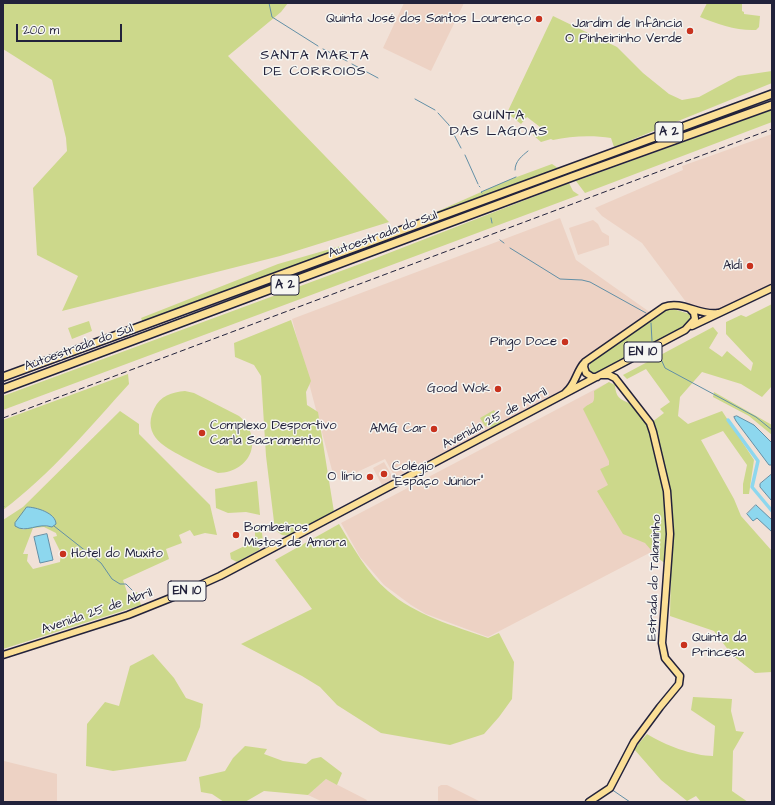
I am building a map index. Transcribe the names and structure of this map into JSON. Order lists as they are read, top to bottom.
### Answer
{
  "streets": {
    "highway": ["A 2", "Autoestrada do Sul"],
    "main road": ["EN 10", "Avenida 25 de Abril", "Estrada do Talaminho"]
  },
  "districts": ["SANTA MARTA DE CORROIOS", "QUINTA DAS LAGOAS"],
  "places": [
    "Quinta José dos Santos Lourenço",
    "Jardim de Infância O Pinheirinho Verde",
    "Aldi",
    "Pingo Doce",
    "Good Wok",
    "AMG Car",
    "Complexo Desportivo Carla Sacramento",
    "Colégio \"Espaço Júnior\"",
    "O lírio",
    "Bombeiros Mistos de Amora",
    "Hotel do Muxito",
    "Quinta da Princesa"
  ],
  "scale_bar": "200 m"
}
